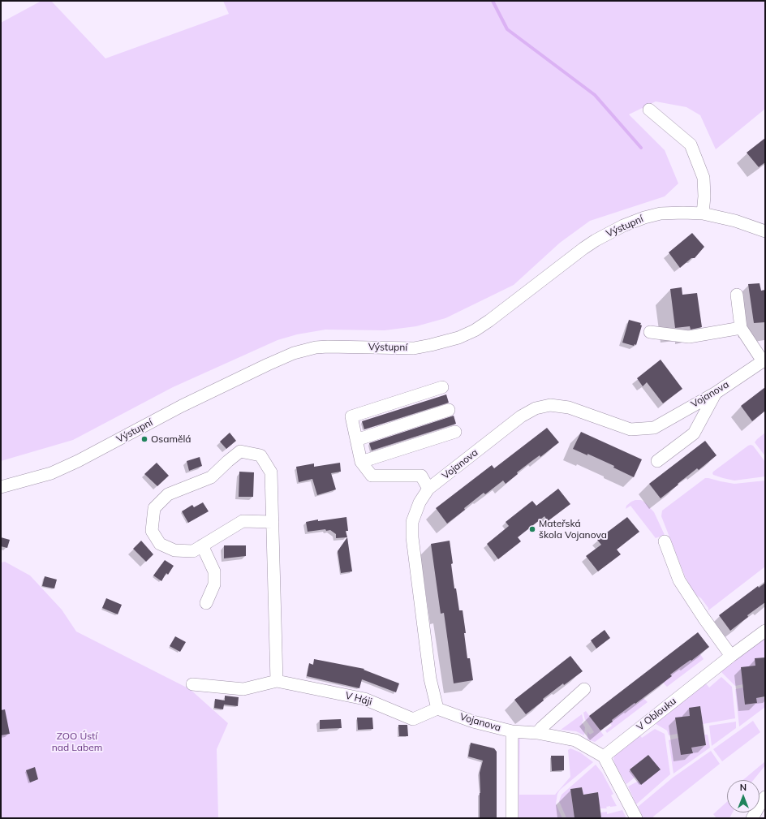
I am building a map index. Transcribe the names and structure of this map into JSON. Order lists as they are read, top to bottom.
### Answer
{
  "streets": {
    "street": [
      "Výstupní",
      "Vojanova",
      "V Háji",
      "V Oblouku"
    ]
  },
  "crossings": [
    ["Vojanova", "V Háji"],
    ["Vojanova", "V Oblouku"]
  ],
  "parks": ["ZOO Ústí nad Labem"],
  "places": ["Osamělá", "Mateřská škola Vojanova"],
  "north": "top"
}
